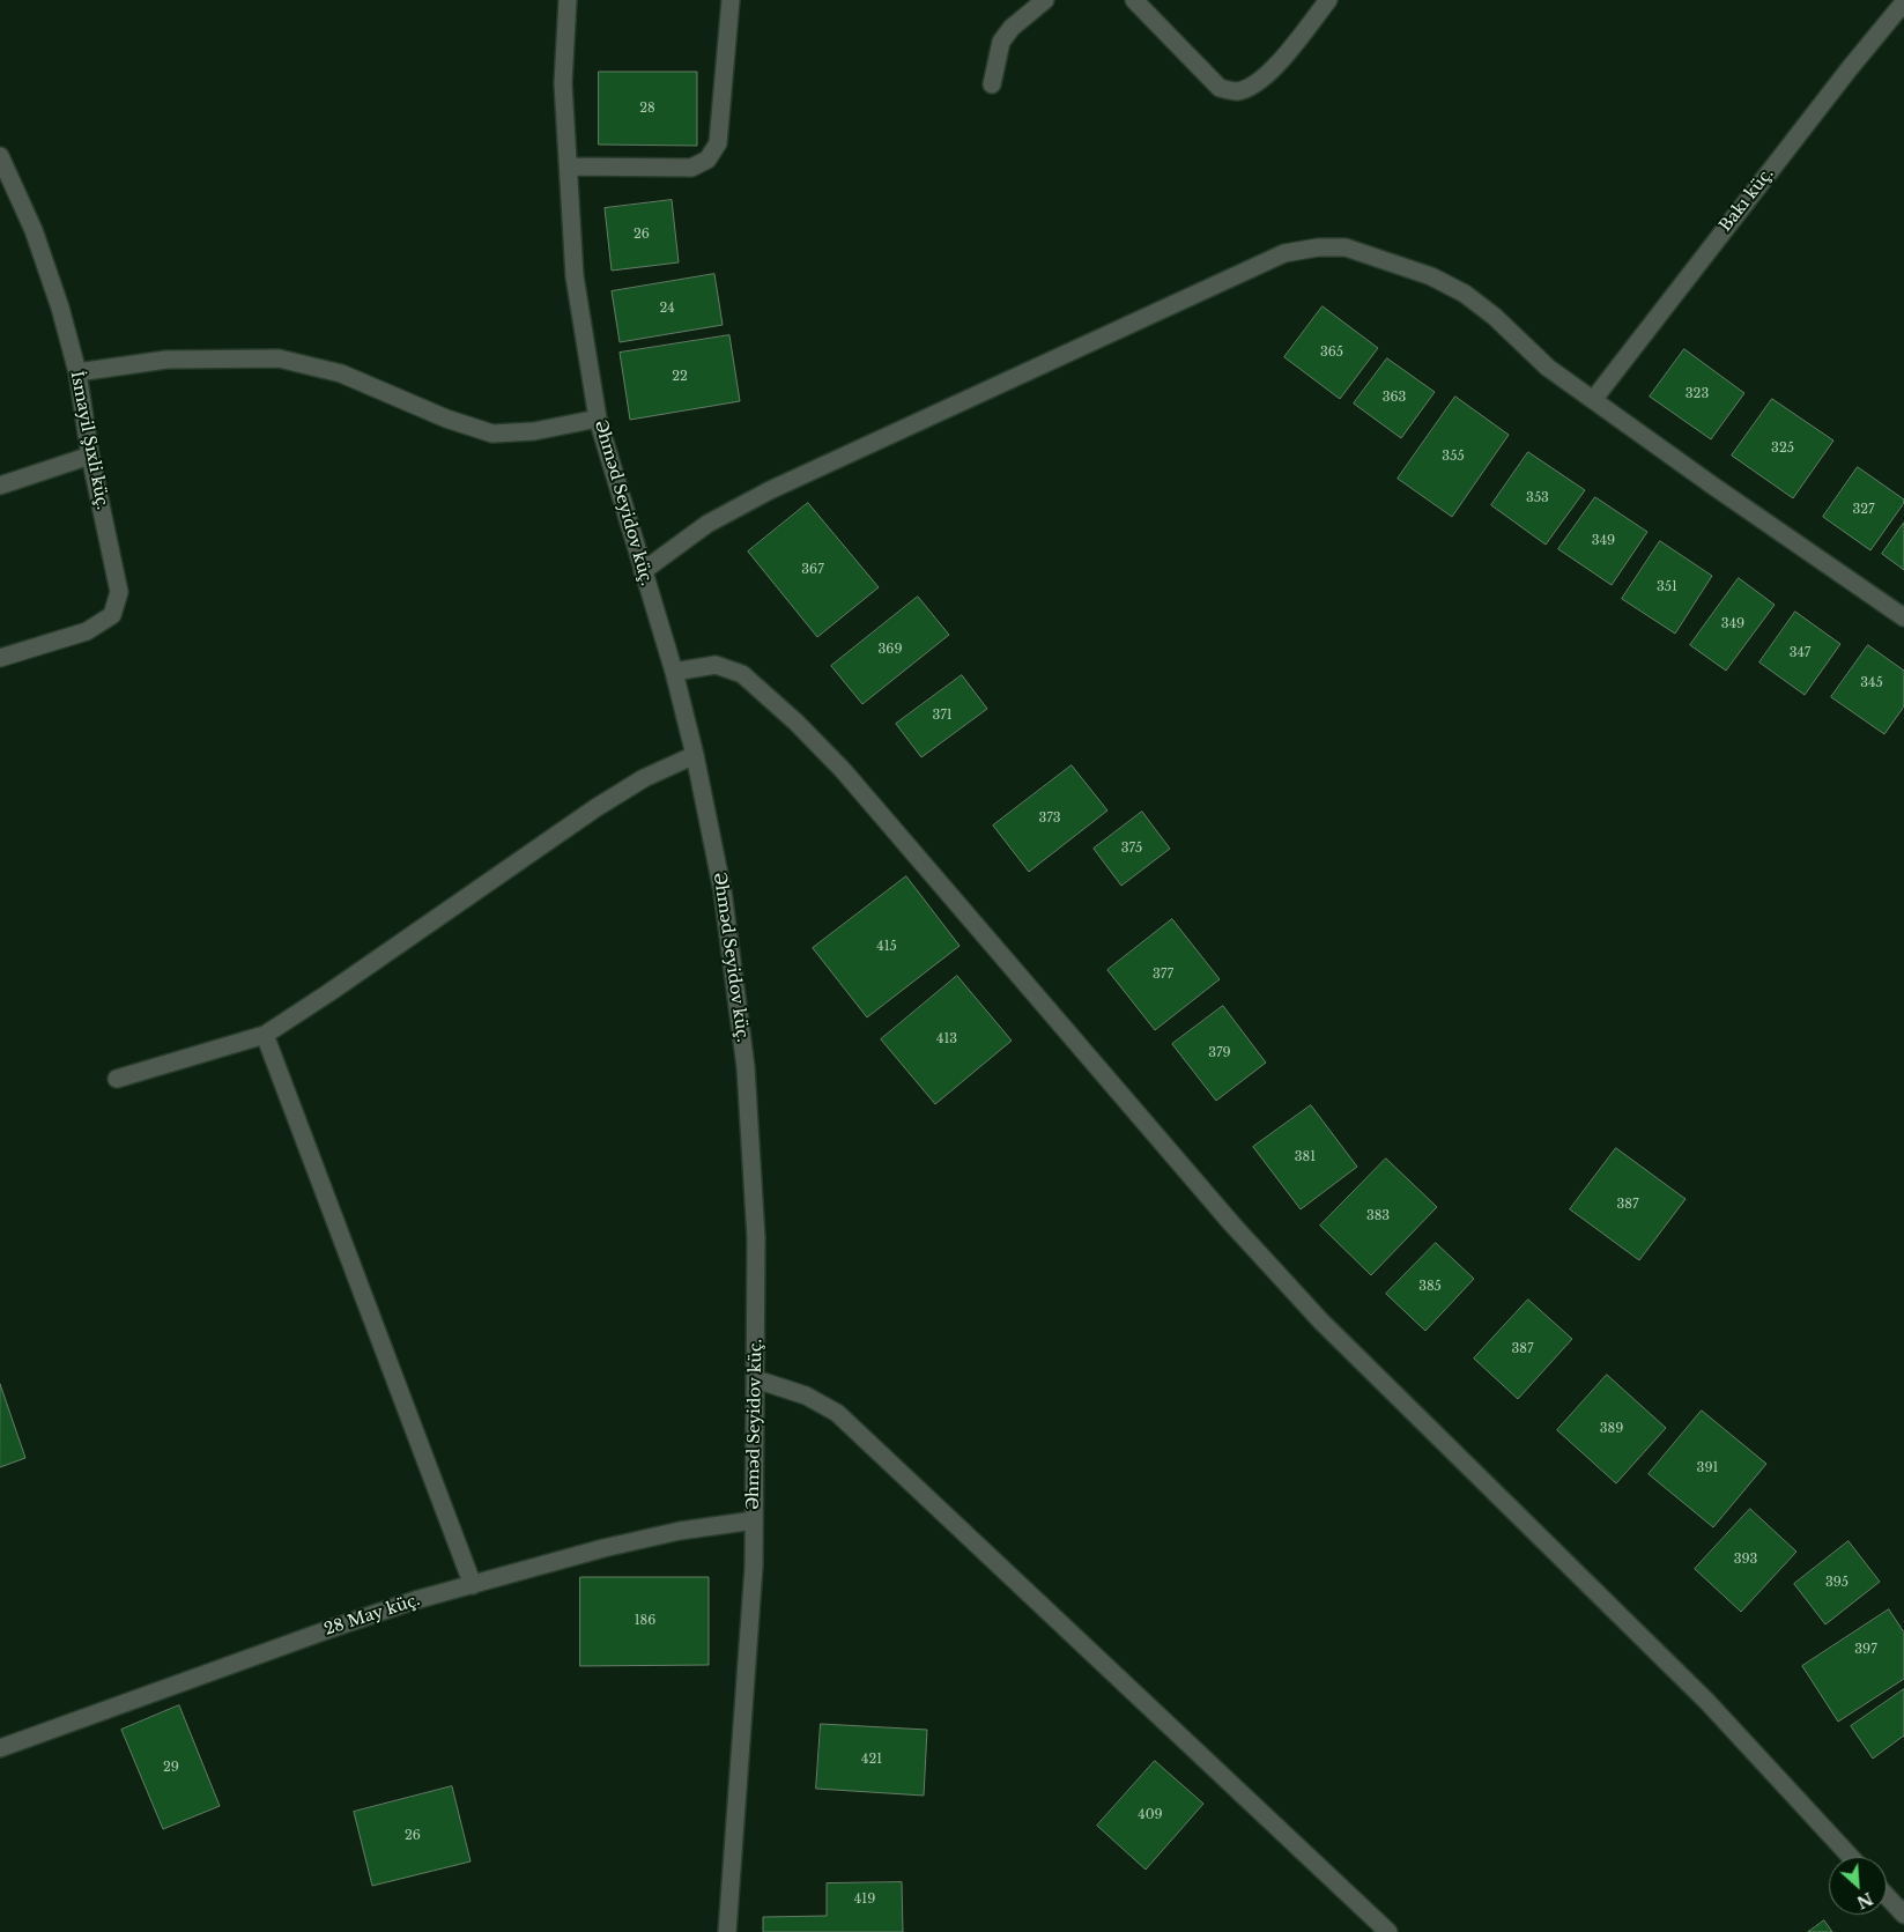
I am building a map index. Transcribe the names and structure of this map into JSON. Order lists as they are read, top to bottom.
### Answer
{
  "streets": {
    "street": [
      "Bakı küç.",
      "İsmayil Şıxli küç.",
      "Əhməd Seyidov küç.",
      "28 May küç."
    ]
  },
  "crossings": [
    ["Əhməd Seyidov küç.", "28 May küç."]
  ],
  "house_numbers": [
    "28",
    "26",
    "24",
    "365",
    "22",
    "323",
    "363",
    "325",
    "355",
    "353",
    "327",
    "349",
    "367",
    "351",
    "349",
    "369",
    "347",
    "345",
    "371",
    "373",
    "375",
    "415",
    "377",
    "413",
    "379",
    "381",
    "387",
    "383",
    "385",
    "387",
    "389",
    "391",
    "393",
    "395",
    "186",
    "397",
    "421",
    "29",
    "409",
    "26",
    "419"
  ],
  "north": "bottom right"
}
